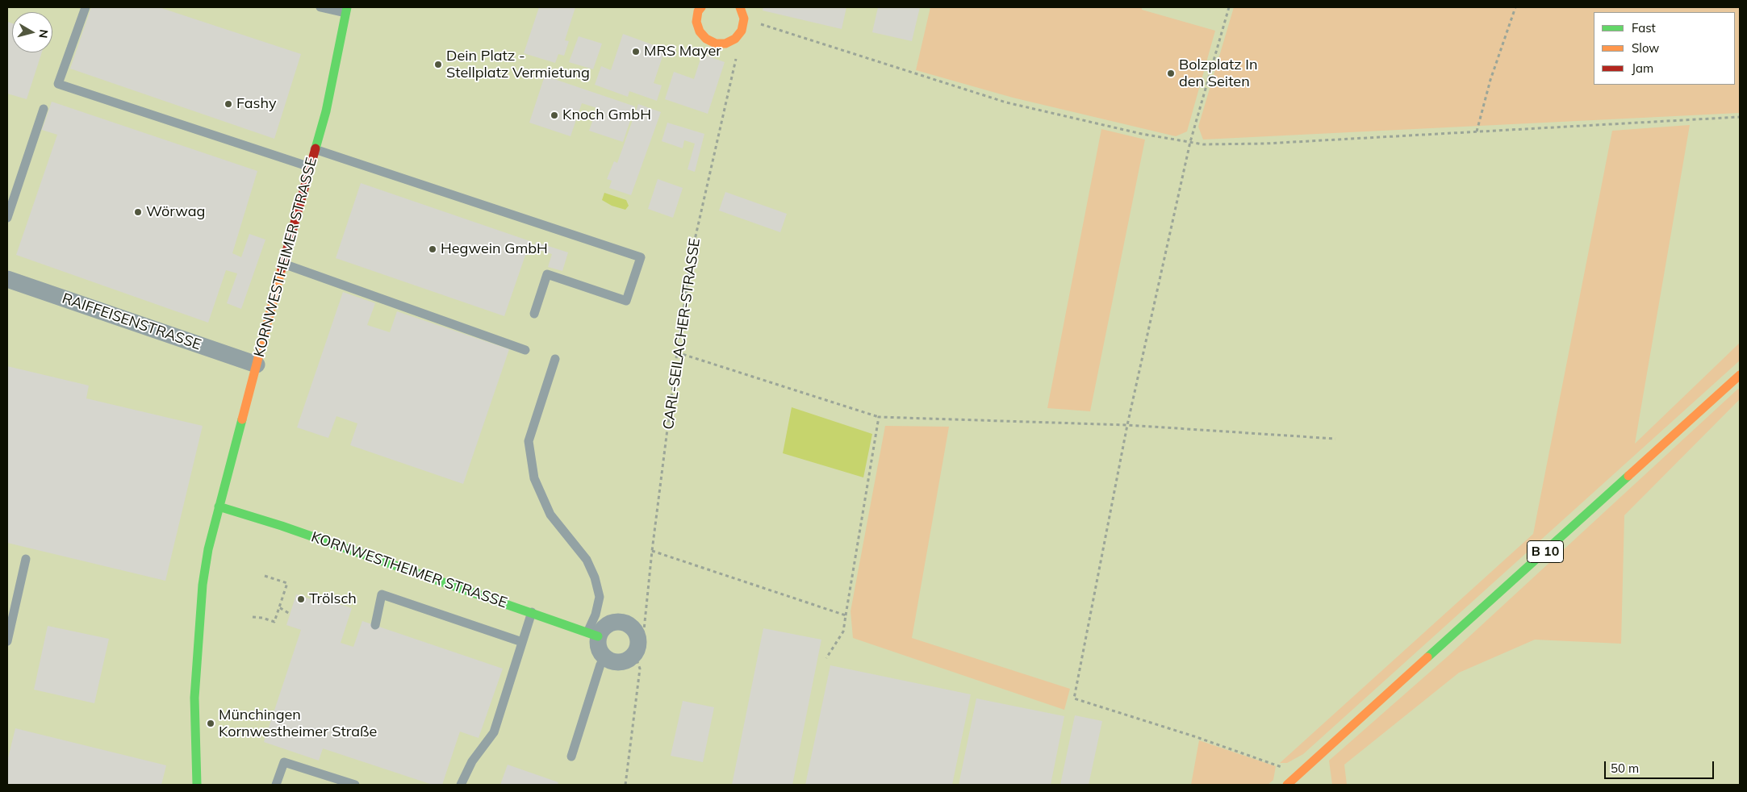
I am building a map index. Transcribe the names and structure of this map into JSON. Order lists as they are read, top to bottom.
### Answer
{
  "streets": {
    "street": ["KORNWESTHEIMER STRASSE", "RAIFFEISENSTRASSE", "B 10"],
    "path": ["CARL-SEILACHER-STRASSE"]
  },
  "crossings": [
    ["KORNWESTHEIMER STRASSE", "RAIFFEISENSTRASSE"],
    ["KORNWESTHEIMER STRASSE", "CARL-SEILACHER-STRASSE"]
  ],
  "places": [
    "MRS Mayer",
    "Dein Platz - Stellplatz Vermietung",
    "Bolzplatz In den Seiten",
    "Fashy",
    "Knoch GmbH",
    "Wörwag",
    "Hegwein GmbH",
    "Trölsch",
    "Münchingen Kornwestheimer Straße"
  ],
  "legend": ["Fast", "Slow", "Jam"],
  "scale_bar": "50 m",
  "north": "right"
}
